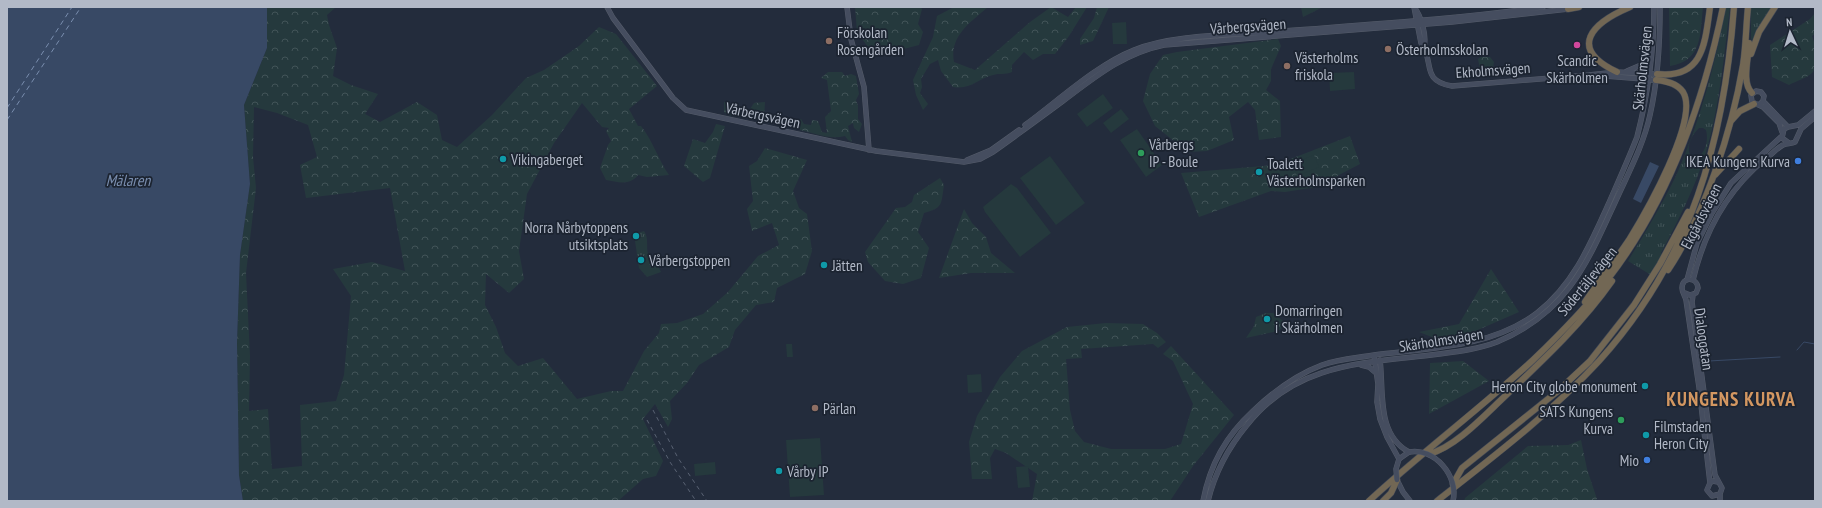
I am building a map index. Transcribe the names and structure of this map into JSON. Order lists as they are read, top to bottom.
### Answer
{
  "streets": {
    "highway": ["Södertäljevägen"],
    "street": [
      "Vårbergsvägen",
      "Skärholmsvägen",
      "Ekholmsvägen",
      "Ekgårdsvägen",
      "Dialoggatan"
    ]
  },
  "crossings": [
    ["Vårbergsvägen", "Ekholmsvägen"],
    ["Skärholmsvägen", "Ekholmsvägen"],
    ["Ekgårdsvägen", "Dialoggatan"]
  ],
  "districts": ["KUNGENS KURVA"],
  "water": ["Mälaren"],
  "places": [
    "Förskolan Rosengården",
    "Scandic Skärholmen",
    "Österholmsskolan",
    "Västerholms friskola",
    "Vårbergs IP - Boule",
    "Vikingaberget",
    "IKEA Kungens Kurva",
    "Toalett Västerholmsparken",
    "Norra Nårbytoppens utsiktsplats",
    "Vårbergstoppen",
    "Jätten",
    "Domarringen i Skärholmen",
    "Heron City globe monument",
    "Pärlan",
    "SATS Kungens Kurva",
    "Filmstaden Heron City",
    "Mio",
    "Vårby IP"
  ],
  "north": "top"
}
